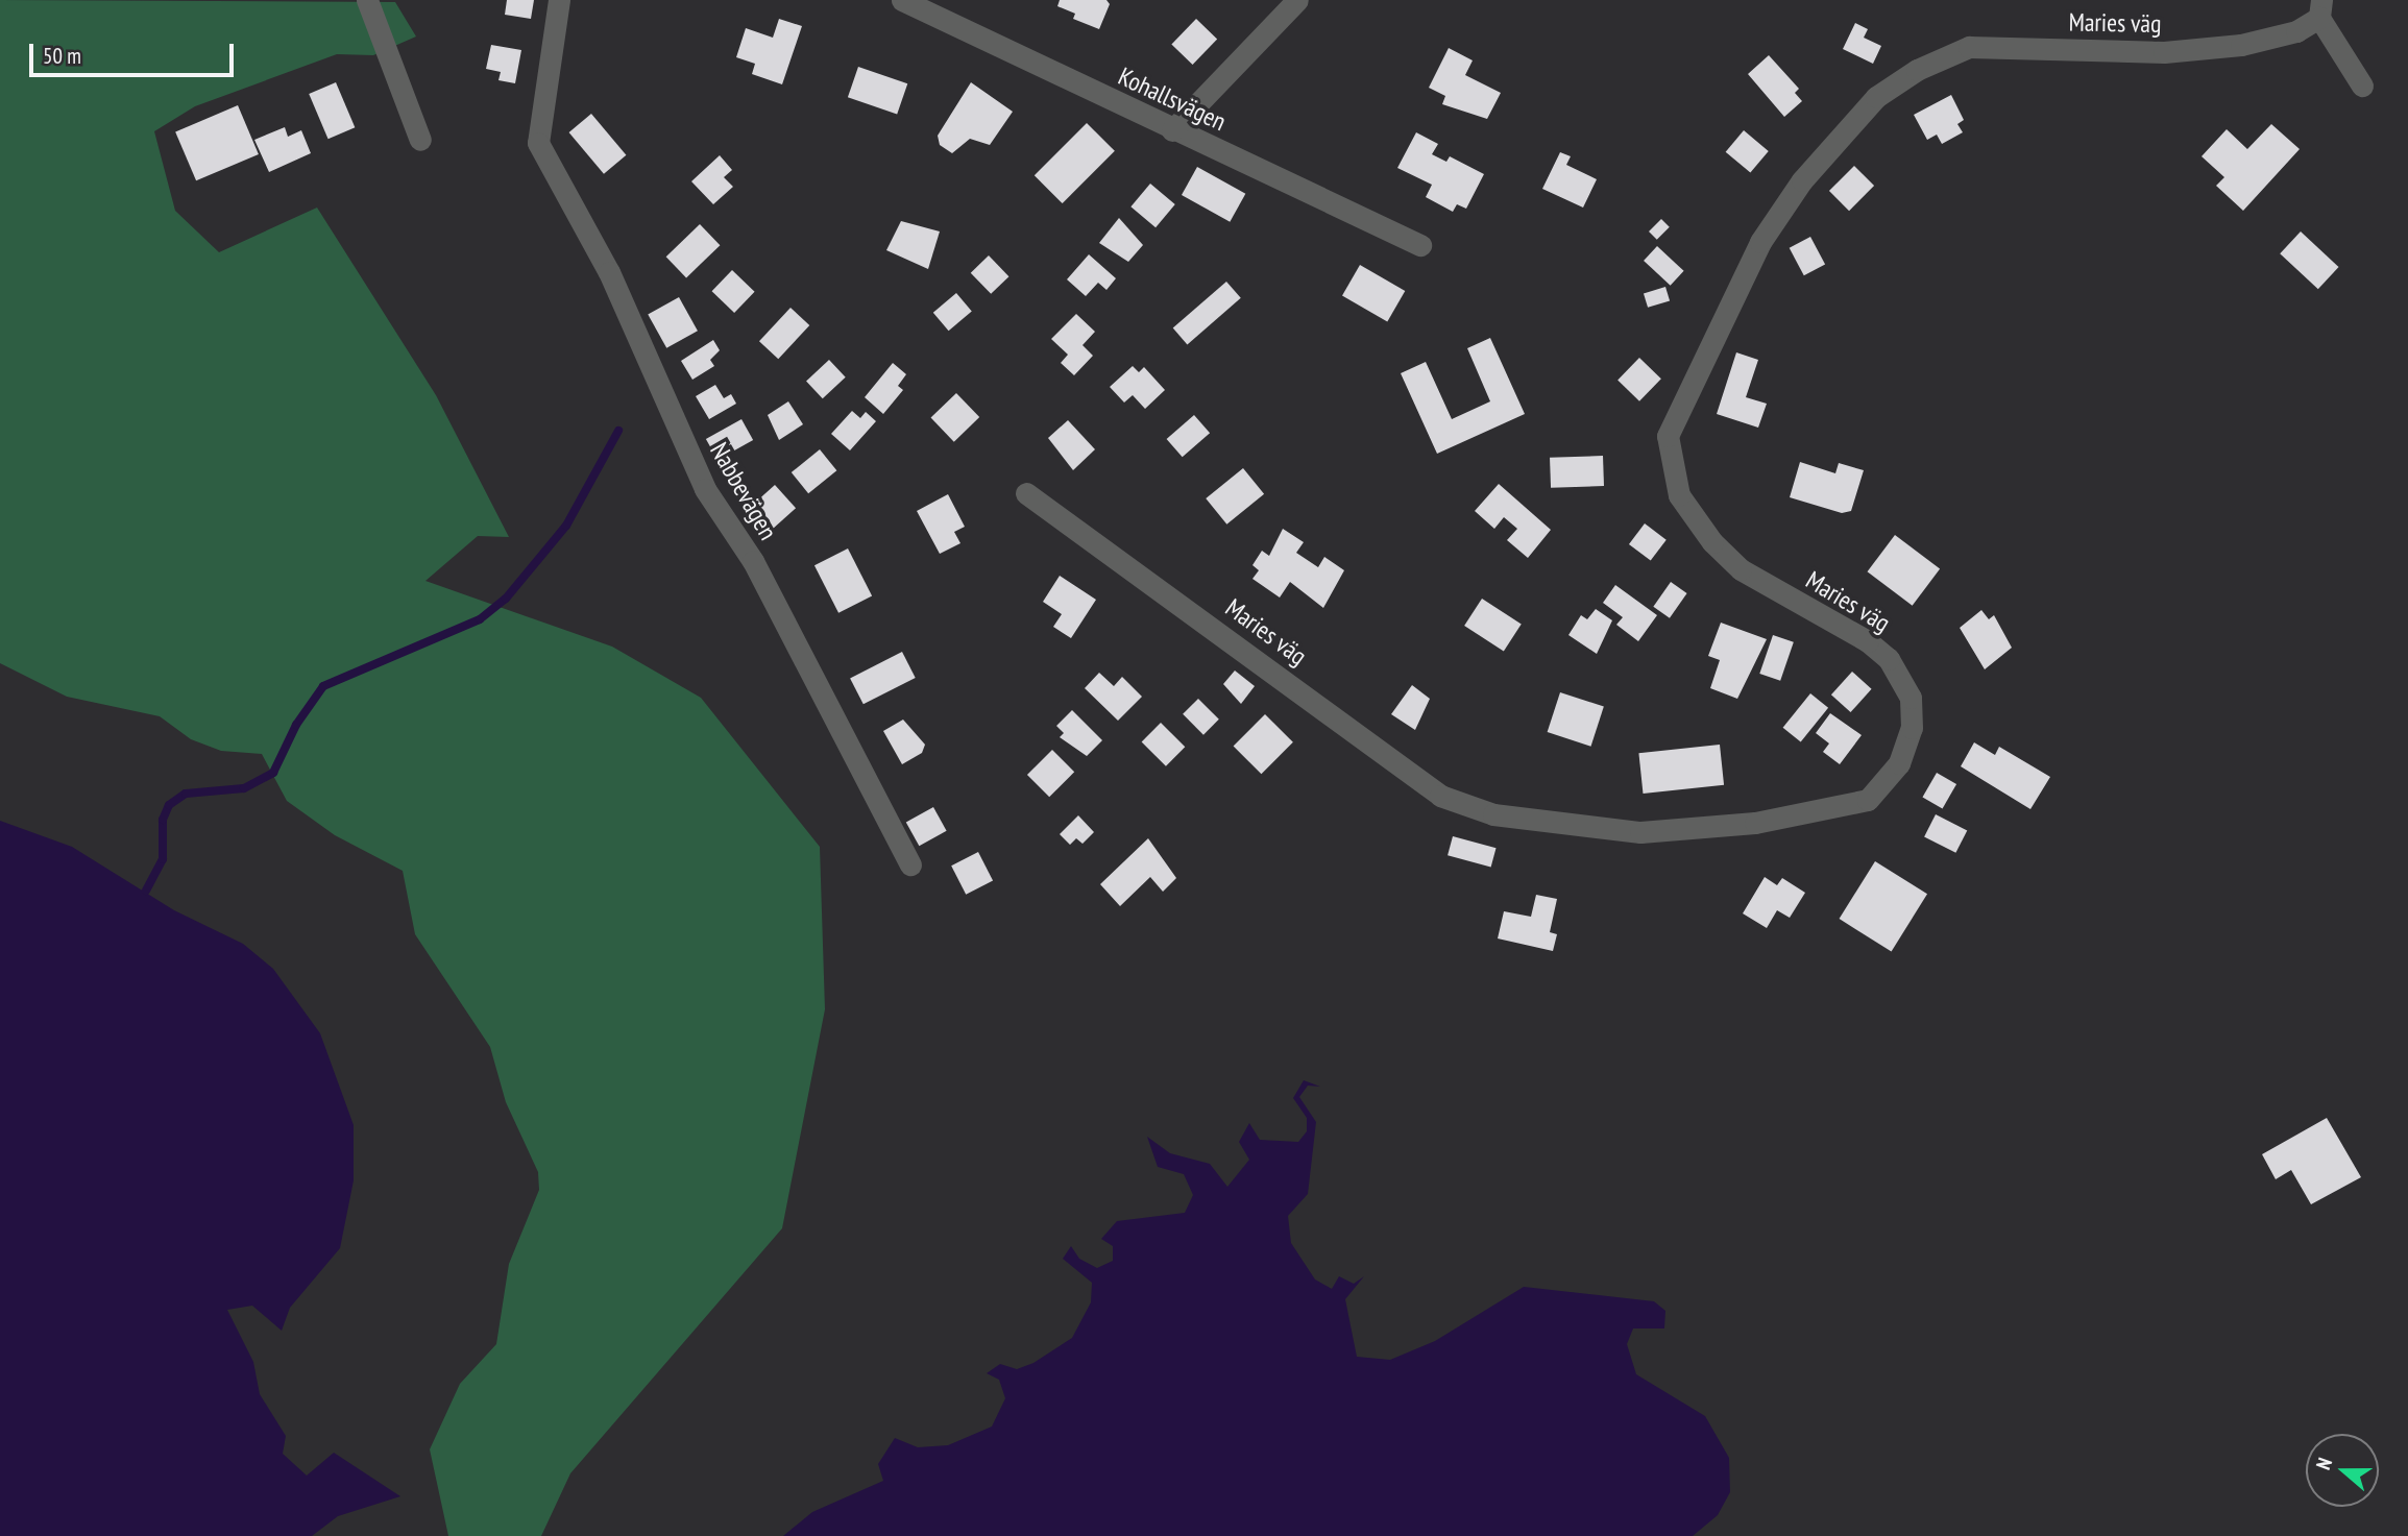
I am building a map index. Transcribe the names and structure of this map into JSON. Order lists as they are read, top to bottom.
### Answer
{
  "streets": {
    "street": ["Maries väg", "Kohallsvägen", "Nabbevägen"]
  },
  "scale_bar": "50 m",
  "north": "left"
}
